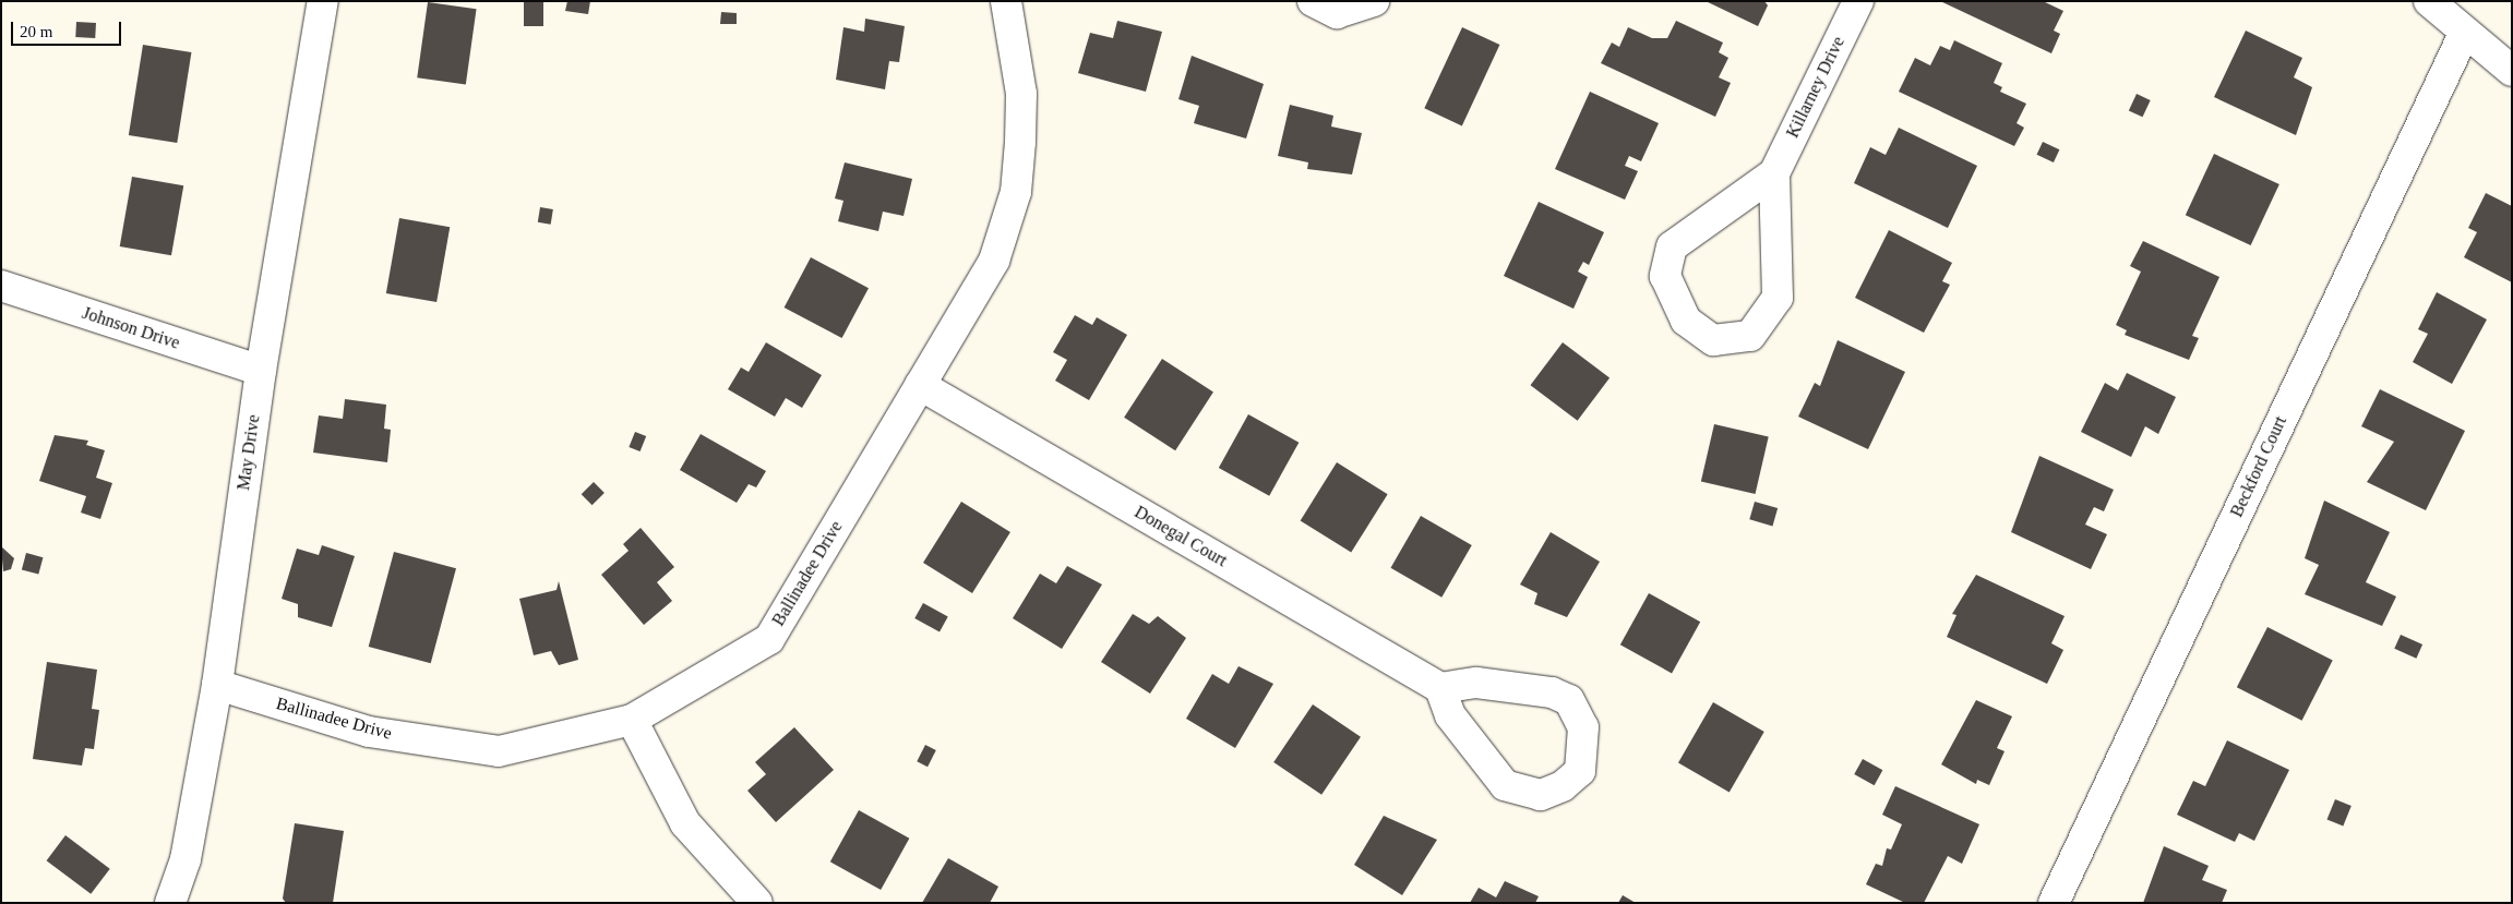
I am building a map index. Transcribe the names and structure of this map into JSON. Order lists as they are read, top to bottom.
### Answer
{
  "streets": {
    "street": [
      "Killarney Drive",
      "Johnson Drive",
      "May Drive",
      "Beckford Court",
      "Donegal Court",
      "Ballinadee Drive"
    ]
  },
  "crossings": [
    ["Johnson Drive", "May Drive"],
    ["May Drive", "Ballinadee Drive"],
    ["Donegal Court", "Ballinadee Drive"]
  ],
  "scale_bar": "20 m"
}
